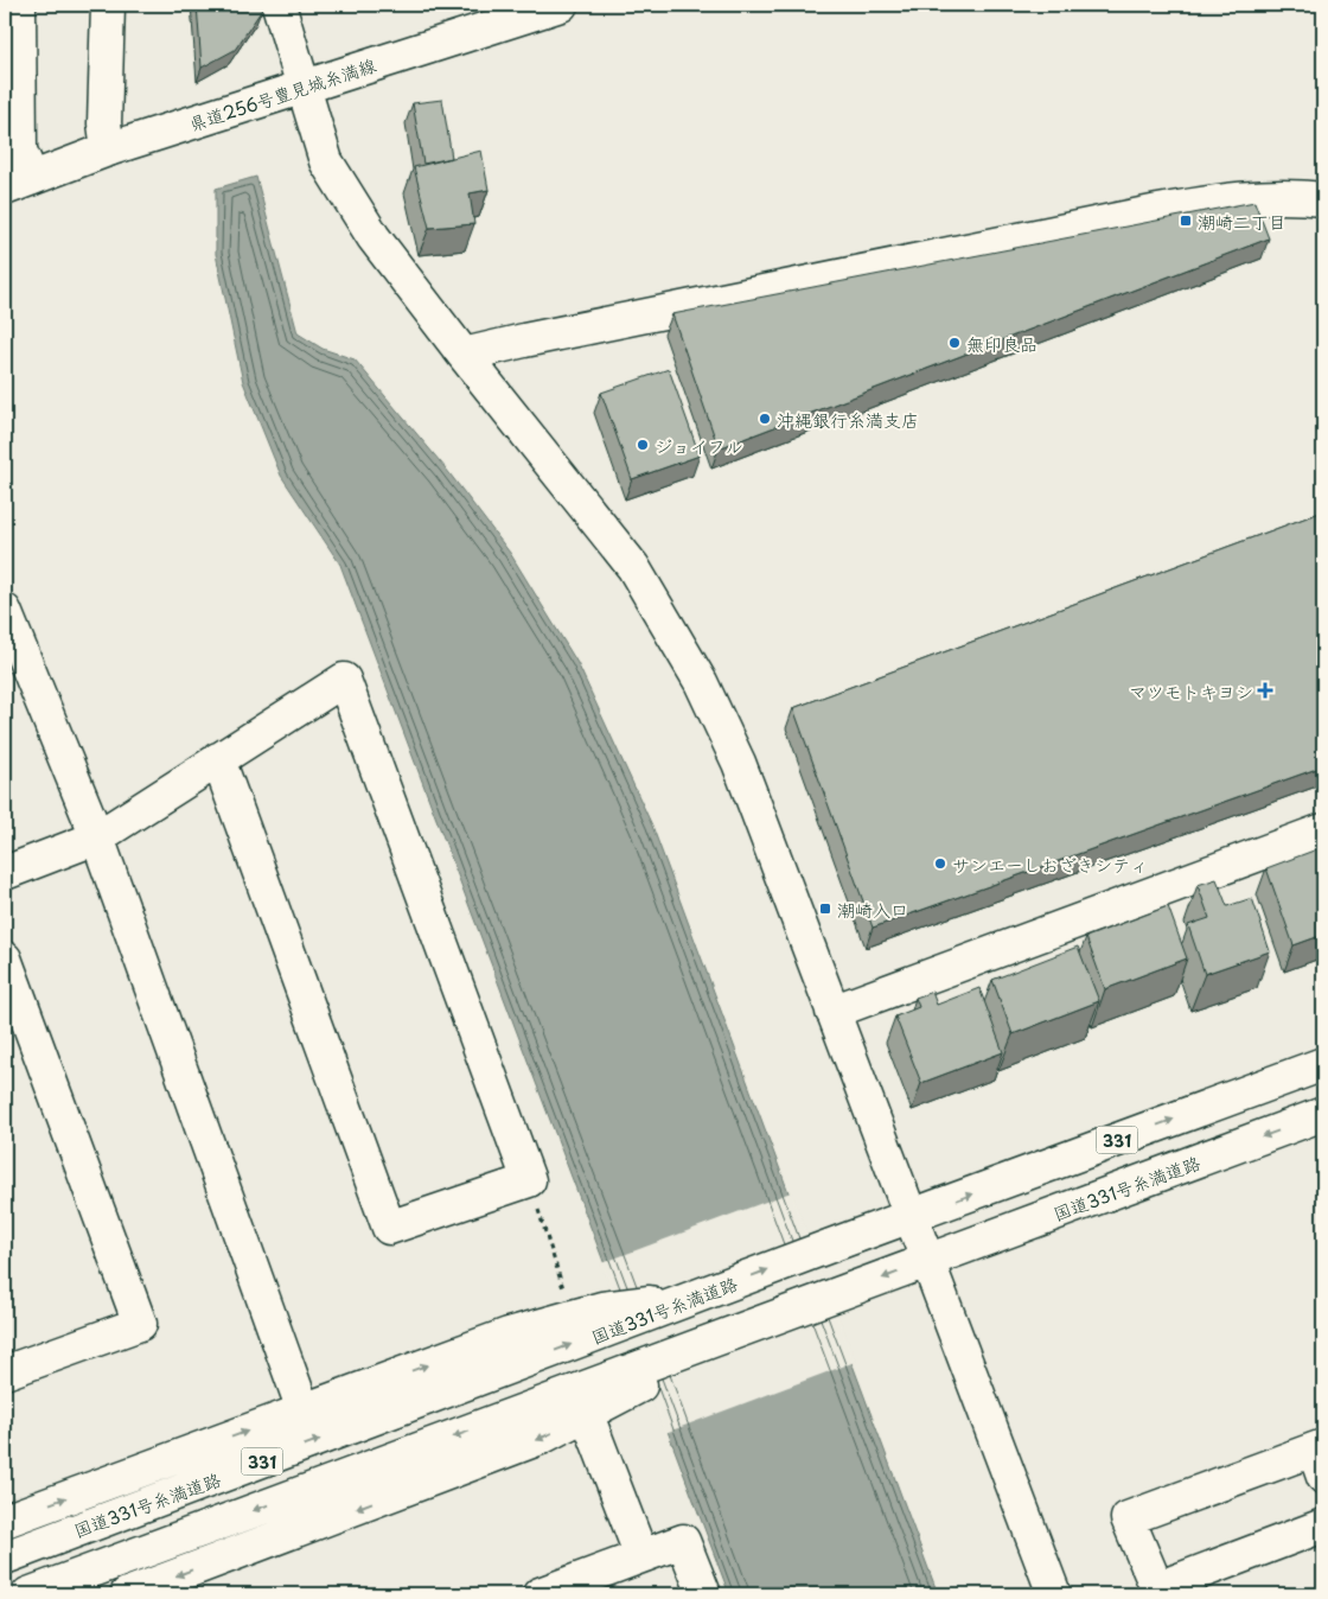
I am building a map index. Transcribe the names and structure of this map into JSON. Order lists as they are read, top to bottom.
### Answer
{
  "streets": {
    "main road": ["県道256号豊見城糸満線", "331", "国道331号糸満道路"]
  },
  "places": {
    "transit": ["潮崎二丁目", "潮崎入口"],
    "other": [
      "無印良品",
      "沖縄銀行糸満支店",
      "ジョイフル",
      "サンエーしおざきシティ"
    ],
    "health": ["マツモトキヨシ"]
  }
}
